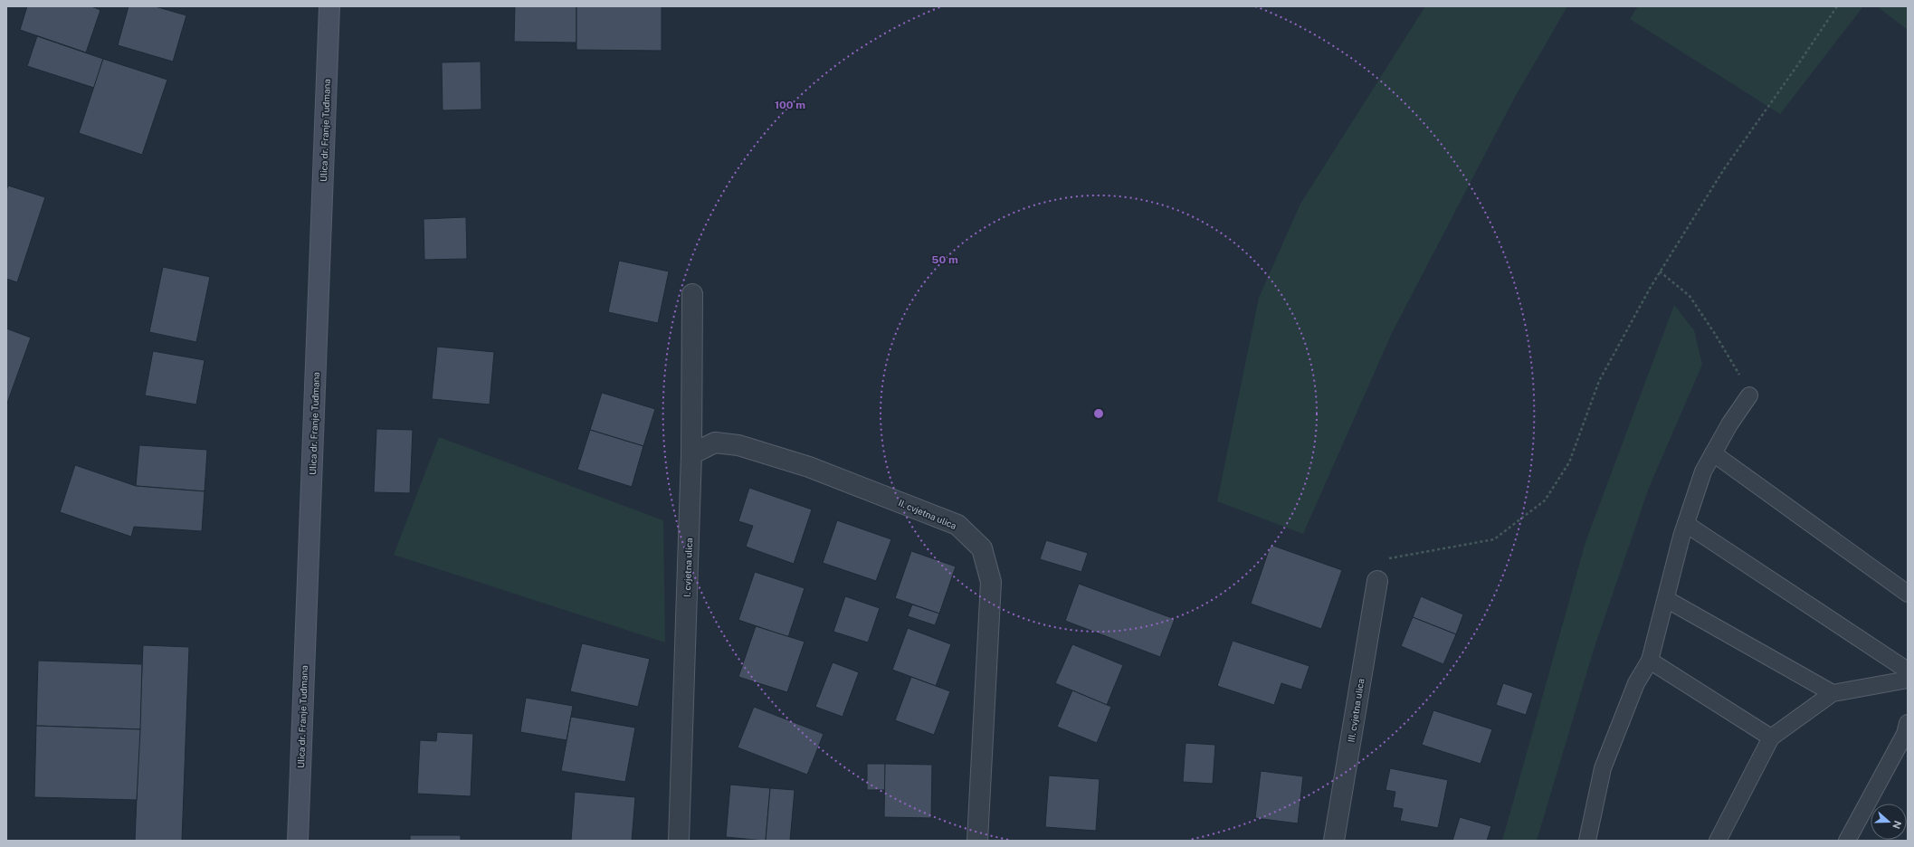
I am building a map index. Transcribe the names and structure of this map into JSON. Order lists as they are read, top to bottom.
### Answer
{
  "streets": {
    "main road": ["Ulica dr. Franje Tuđmana"],
    "street": ["II. cvjetna ulica", "I. cvjetna ulica", "III. cvjetna ulica"]
  },
  "crossings": [
    ["II. cvjetna ulica", "I. cvjetna ulica"]
  ],
  "north": "right",
  "rings": ["100 m", "50 m"]
}
